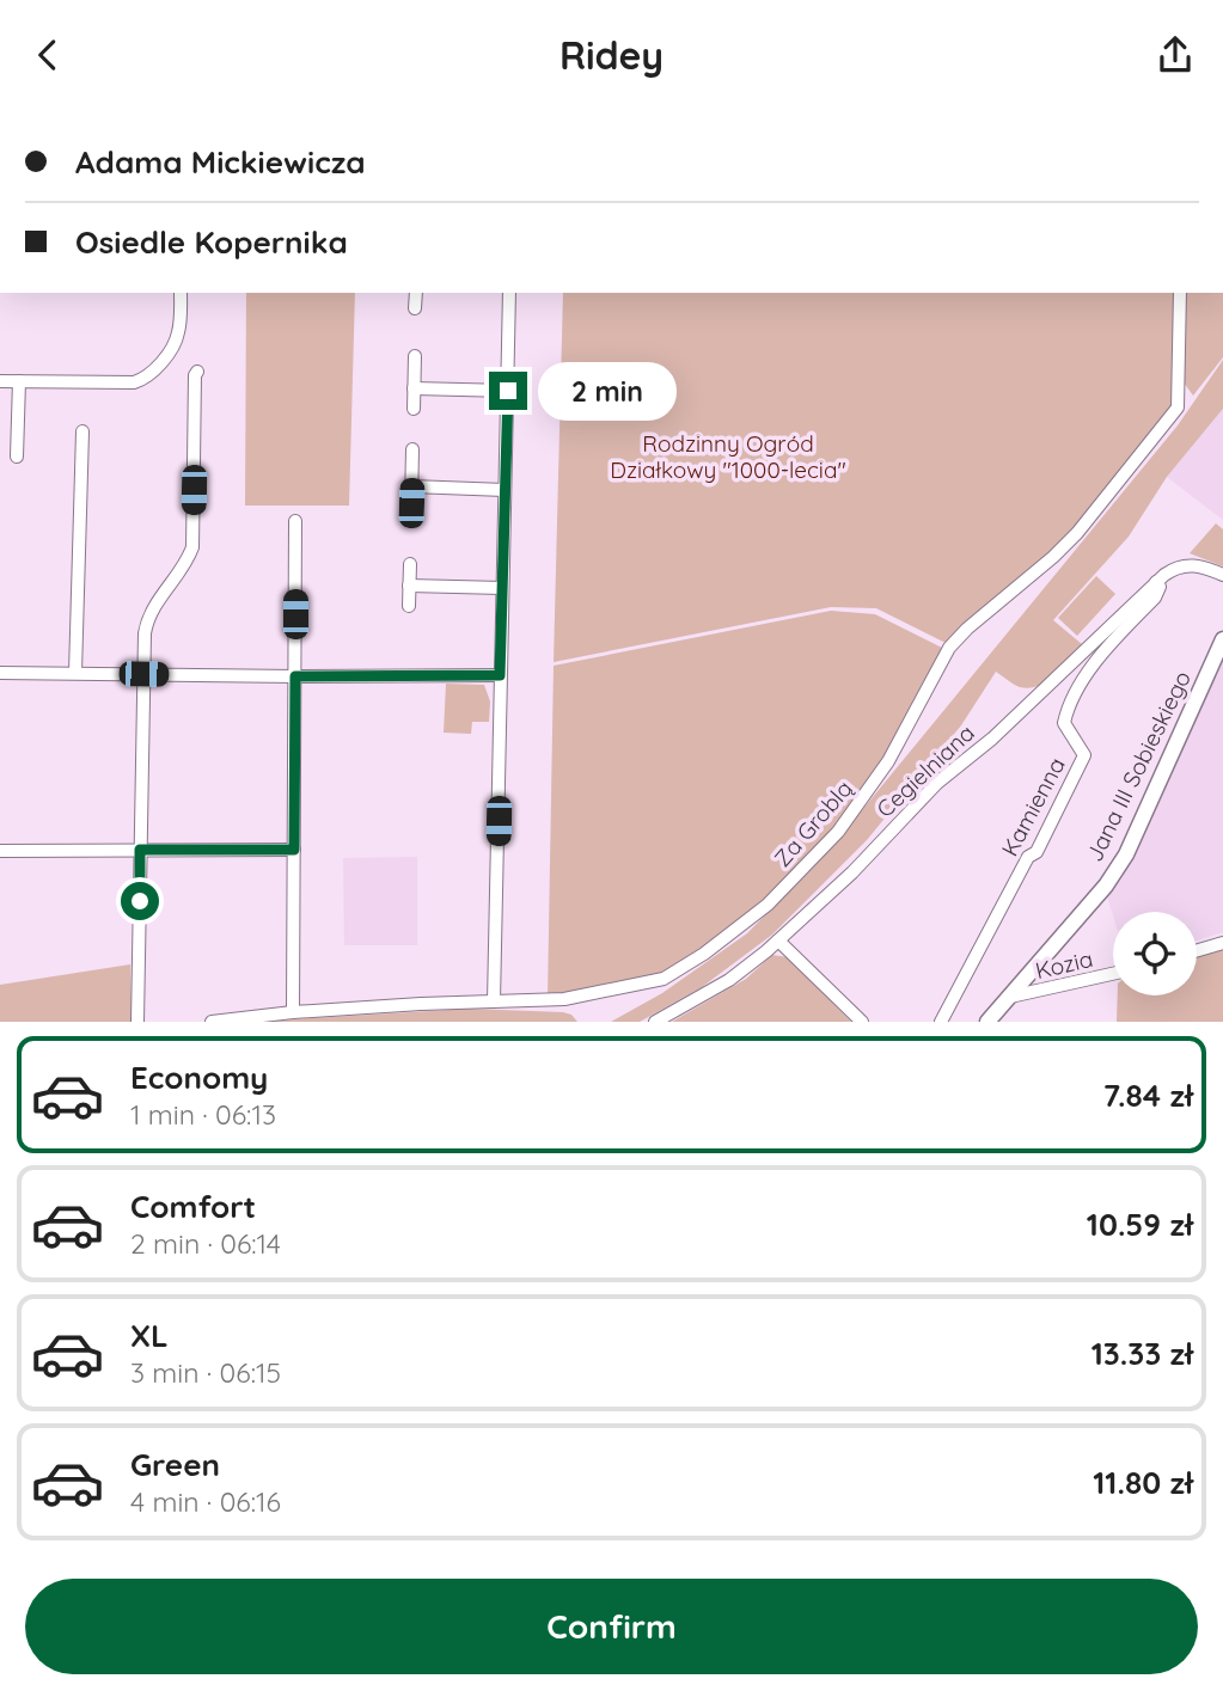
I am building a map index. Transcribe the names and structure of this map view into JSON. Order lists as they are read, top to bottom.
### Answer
{
  "streets": {
    "street": [
      "Jana III Sobieskiego",
      "Cegielniana",
      "Kamienna",
      "Za Groblą",
      "Kozia"
    ]
  },
  "crossings": [
    ["Jana III Sobieskiego", "Kozia"],
    ["Cegielniana", "Kamienna"]
  ],
  "parks": ["Rodzinny Ogród Działkowy \"1000-lecia\""],
  "page": {
    "header": "Ridey",
    "banner": ["Adama Mickiewicza", "Osiedle Kopernika"],
    "bubble": "2 min",
    "list": [
      {
        "name": "Economy",
        "note": "1 min · 06:13",
        "value": "7.84 zł"
      },
      {
        "name": "Comfort",
        "note": "2 min · 06:14",
        "value": "10.59 zł"
      },
      {
        "name": "XL",
        "note": "3 min · 06:15",
        "value": "13.33 zł"
      },
      {
        "name": "Green",
        "note": "4 min · 06:16",
        "value": "11.80 zł"
      }
    ],
    "buttons": "Confirm"
  }
}
